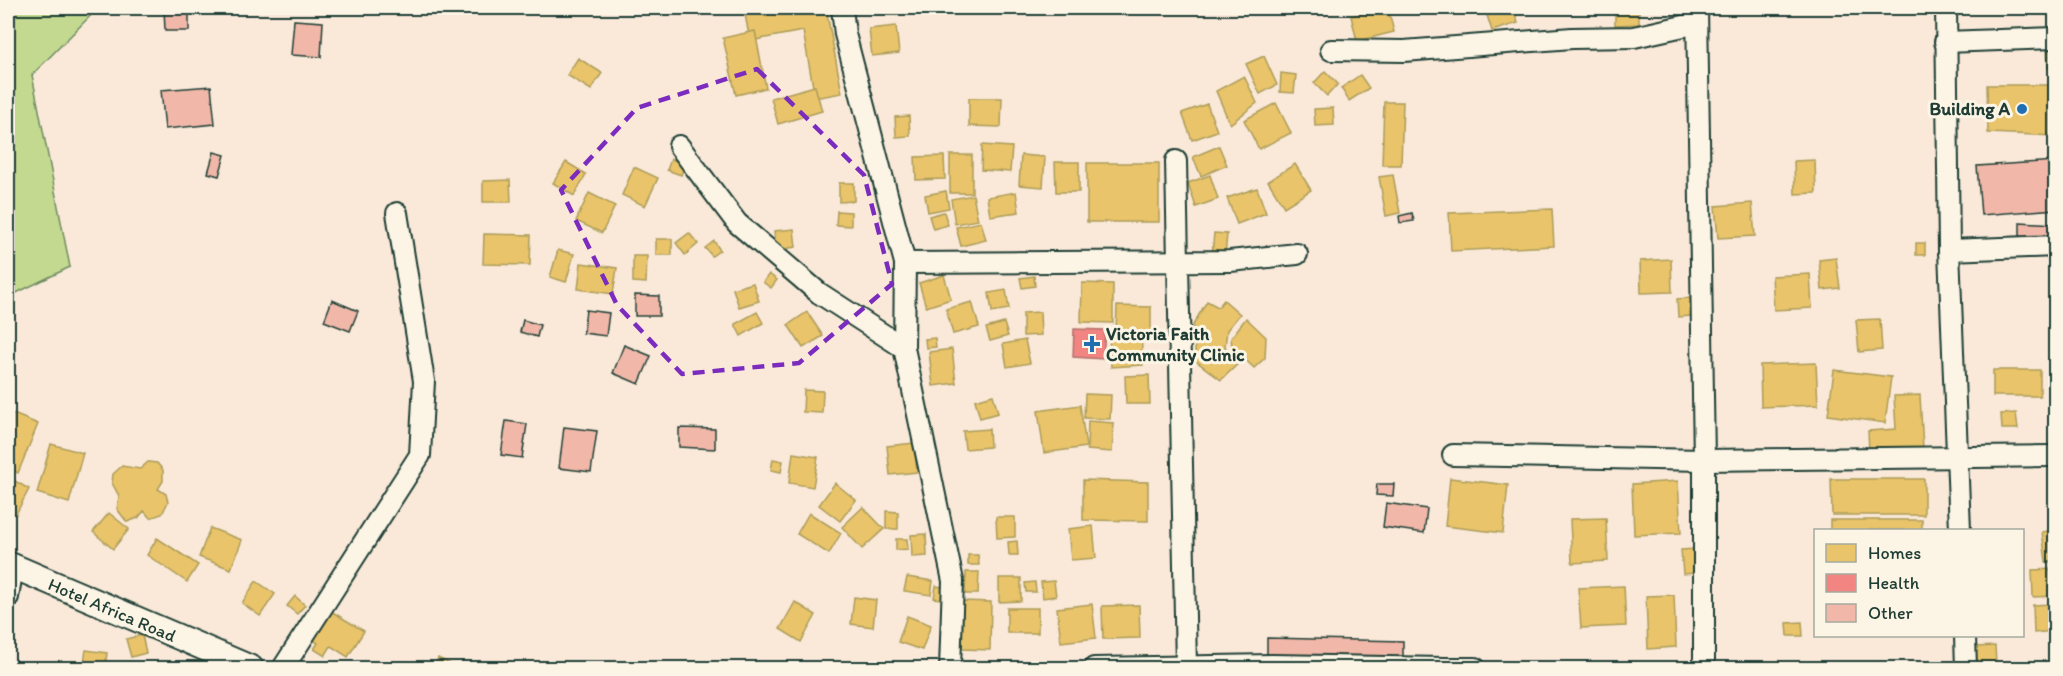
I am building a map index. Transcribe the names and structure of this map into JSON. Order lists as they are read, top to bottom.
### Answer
{
  "streets": {
    "street": ["Hotel Africa Road"]
  },
  "places": {
    "other": ["Building A"],
    "health": ["Victoria Faith Community Clinic"]
  },
  "legend": ["Homes", "Health", "Other"]
}
